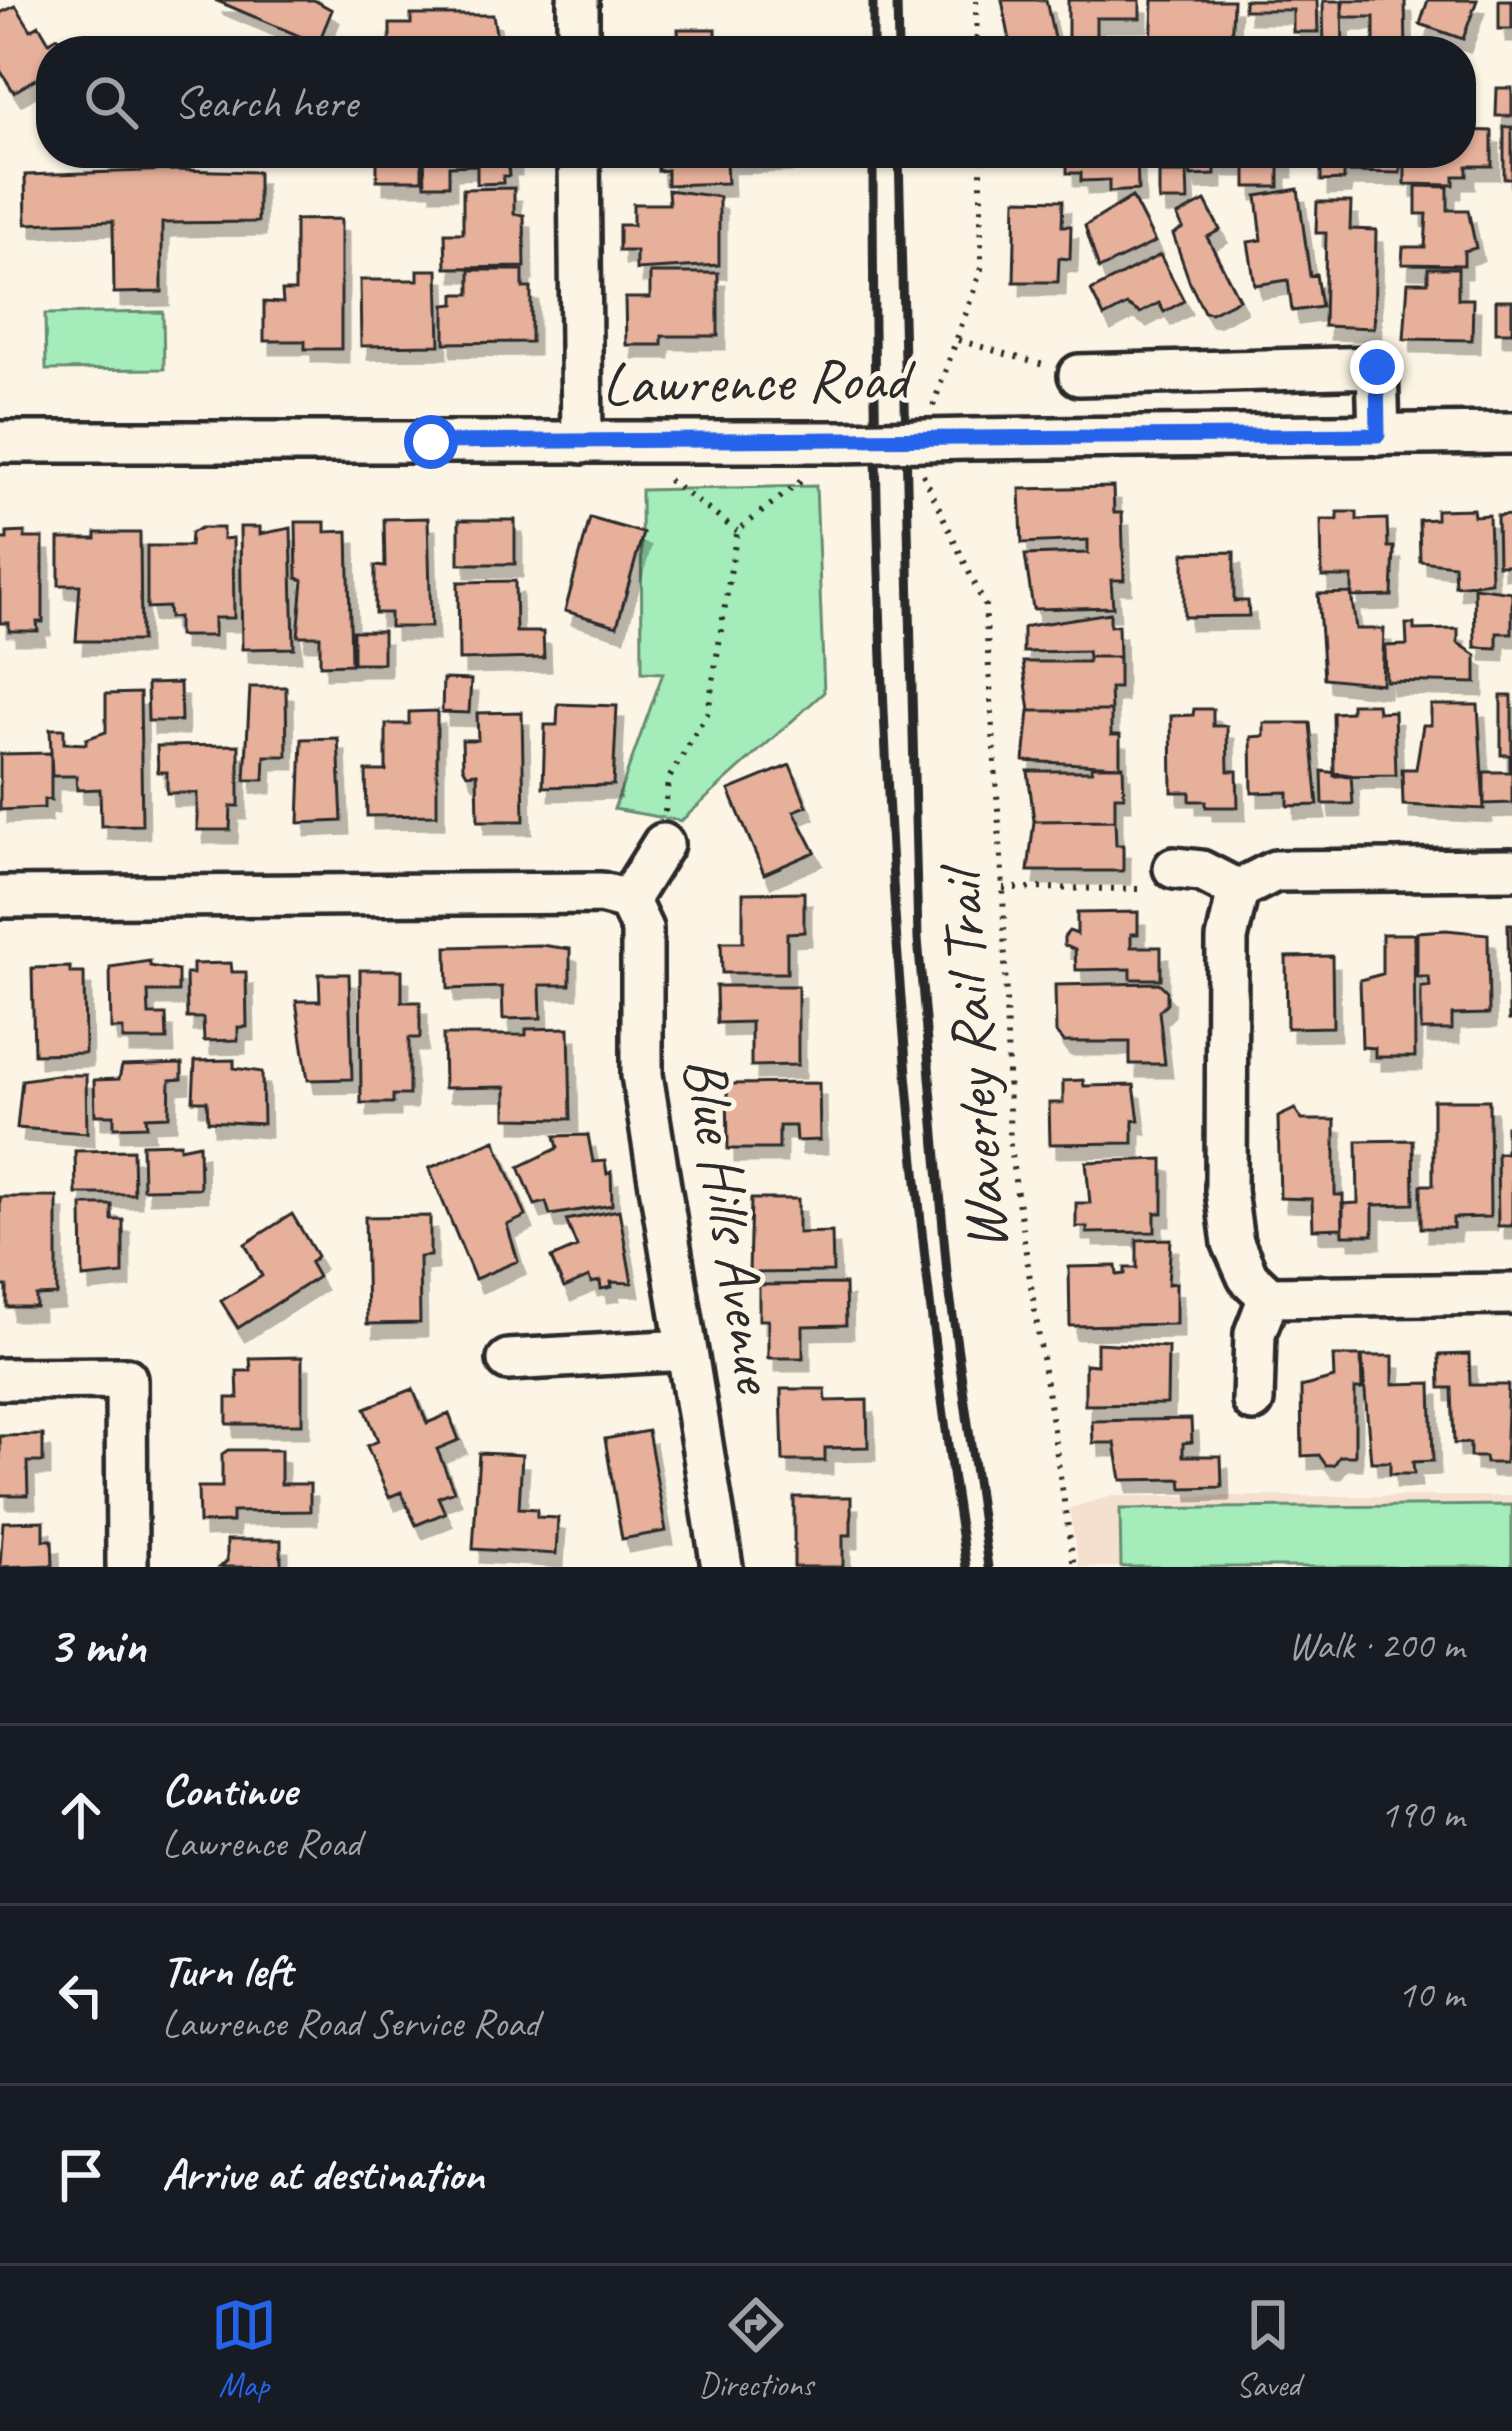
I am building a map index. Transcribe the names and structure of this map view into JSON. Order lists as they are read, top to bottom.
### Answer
{
  "streets": {
    "street": ["Lawrence Road", "Blue Hills Avenue"],
    "path": ["Waverley Rail Trail"]
  },
  "page": {
    "search": "Search here",
    "heading": ["3 min", "Walk · 200 m"],
    "list": [
      ["Continue", "Lawrence Road", "190 m"],
      ["Turn left", "Lawrence Road Service Road", "10 m"],
      "Arrive at destination"
    ],
    "nav": ["Map", "Directions", "Saved"]
  }
}
